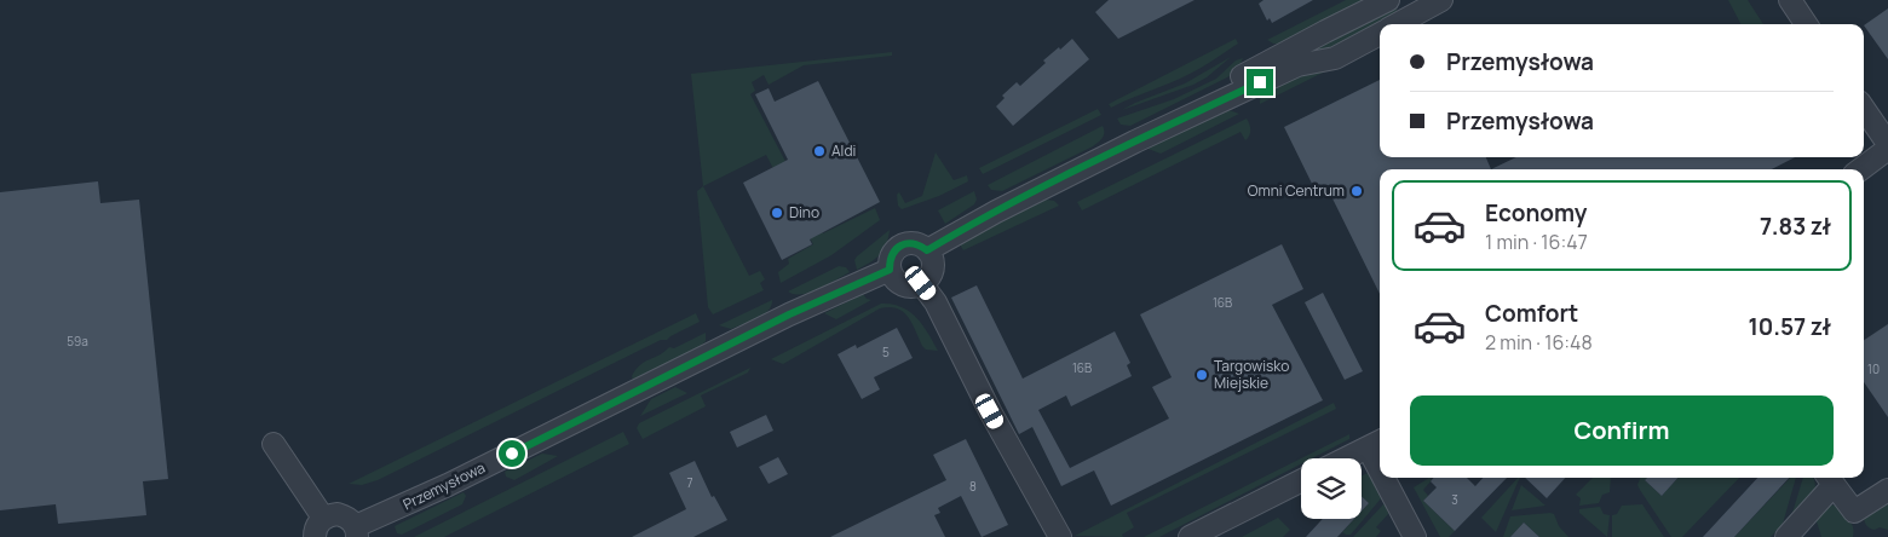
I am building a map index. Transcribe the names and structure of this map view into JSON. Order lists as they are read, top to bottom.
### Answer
{
  "streets": {
    "street": ["Przemysłowa"]
  },
  "places": [
    "Aldi",
    "Omni Centrum",
    "Dino",
    "Targowisko Miejskie"
  ],
  "house_numbers": [
    "16B",
    "59a",
    "5",
    "16B",
    "10",
    "7",
    "8",
    "3"
  ],
  "page": {
    "banner": ["Przemysłowa", "Przemysłowa"],
    "list": [
      {
        "name": "Economy",
        "note": "1 min · 16:47",
        "value": "7.83 zł"
      },
      {
        "name": "Comfort",
        "note": "2 min · 16:48",
        "value": "10.57 zł"
      }
    ],
    "buttons": "Confirm"
  }
}
